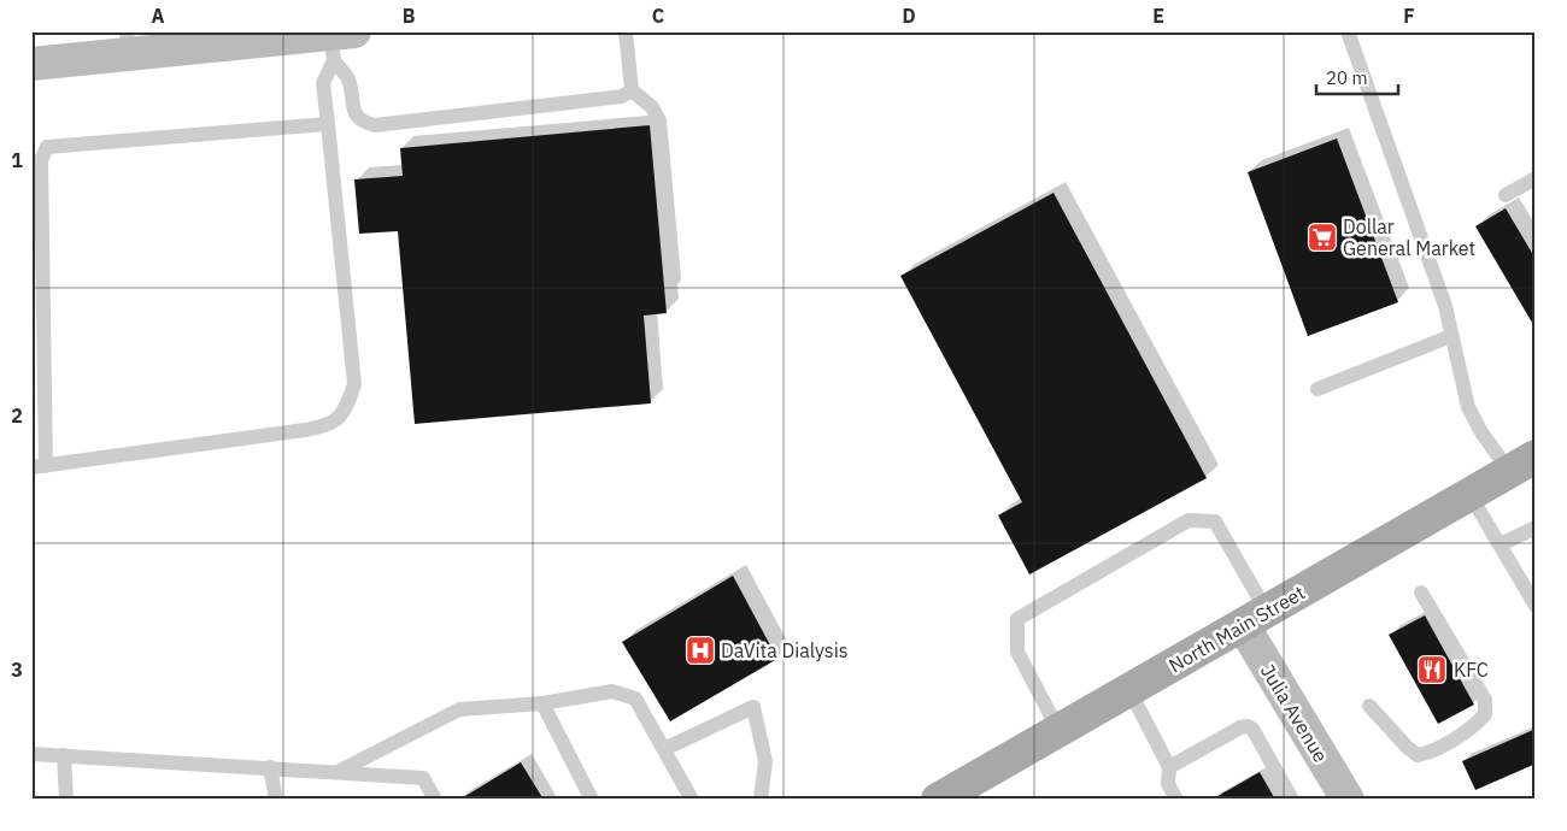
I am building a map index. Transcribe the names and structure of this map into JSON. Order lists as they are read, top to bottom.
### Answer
{
  "streets": {
    "main road": ["North Main Street"],
    "street": ["Julia Avenue"]
  },
  "crossings": [
    ["North Main Street", "Julia Avenue"]
  ],
  "places": {
    "supermarket": ["Dollar General Market"],
    "hospital": ["DaVita Dialysis"],
    "restaurant": ["KFC"]
  },
  "scale_bar": "20 m",
  "grid": {
    "columns": [
      "A",
      "B",
      "C",
      "D",
      "E",
      "F"
    ],
    "rows": ["1", "2", "3"]
  }
}
